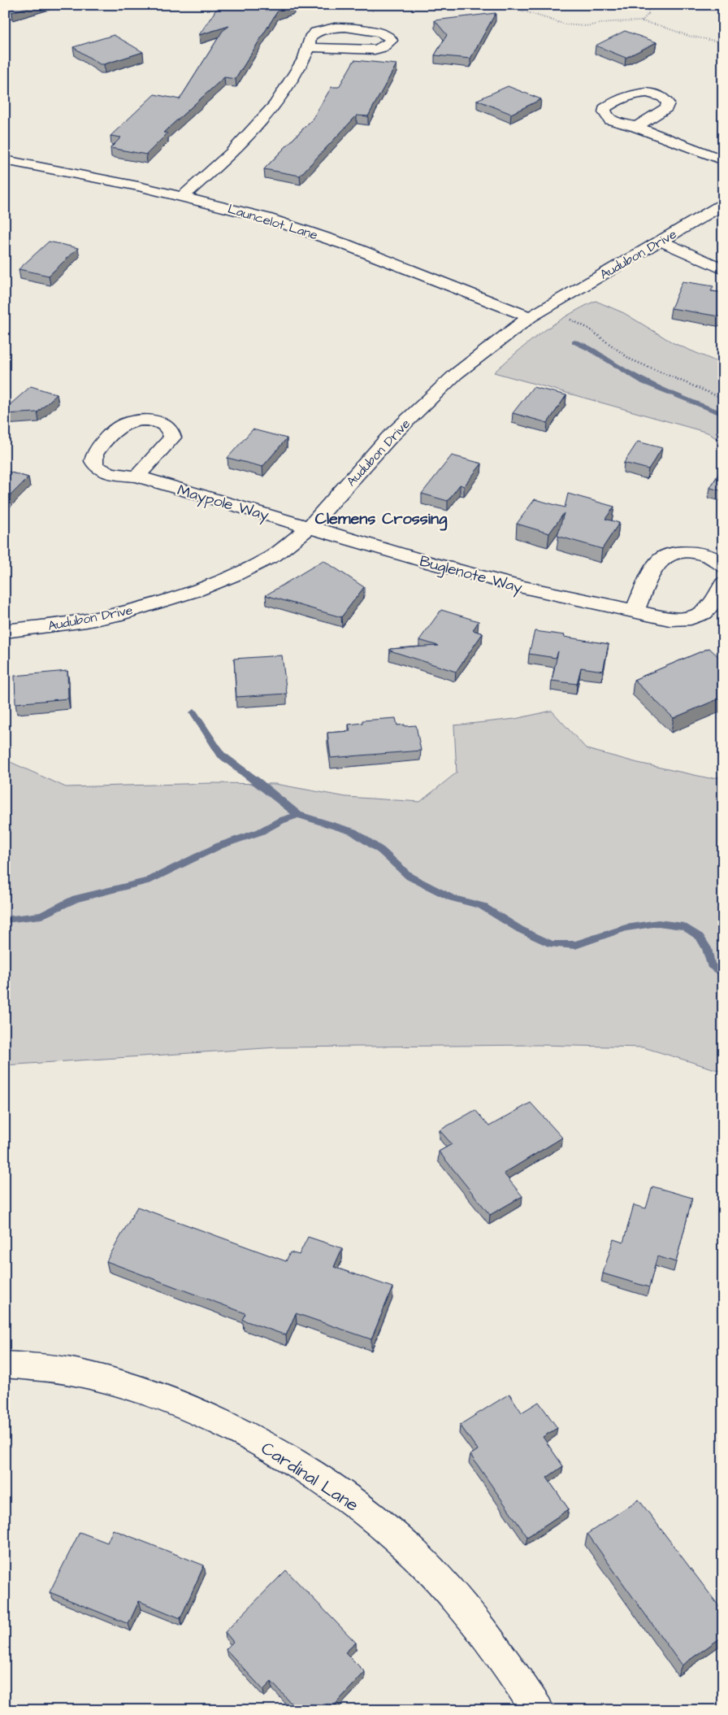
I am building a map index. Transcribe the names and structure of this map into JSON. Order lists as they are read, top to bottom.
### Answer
{
  "streets": {
    "street": [
      "Launcelot Lane",
      "Audubon Drive",
      "Maypole Way",
      "Buglenote Way",
      "Cardinal Lane"
    ]
  },
  "crossings": [
    ["Launcelot Lane", "Audubon Drive"],
    ["Audubon Drive", "Maypole Way"],
    ["Audubon Drive", "Buglenote Way"],
    ["Maypole Way", "Buglenote Way"]
  ],
  "districts": ["Clemens Crossing"]
}
